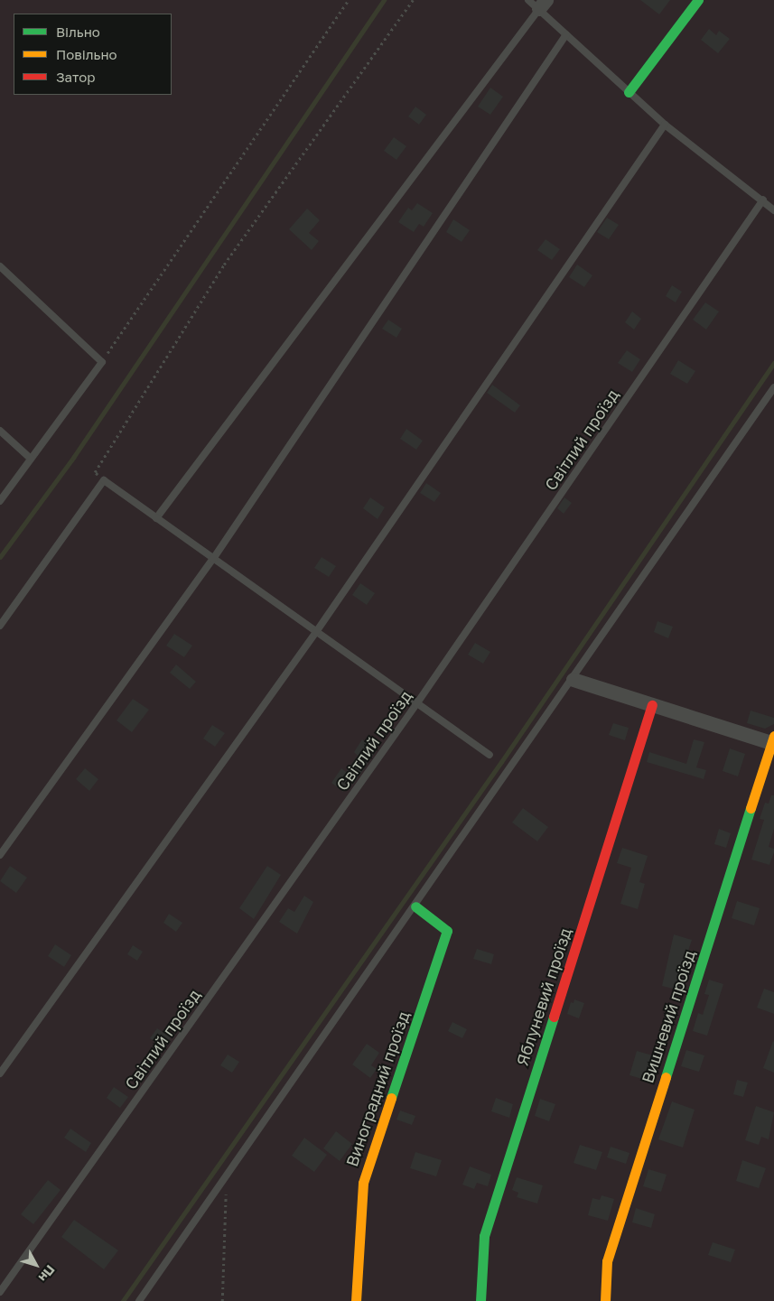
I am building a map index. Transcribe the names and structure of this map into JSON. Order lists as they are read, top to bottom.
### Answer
{
  "streets": {
    "street": ["Яблуневий проїзд", "Вишневий проїзд", "Виноградний проїзд"],
    "lane": ["Світлий проїзд"]
  },
  "legend": ["Вільно", "Повільно", "Затор"],
  "north": "bottom right"
}
